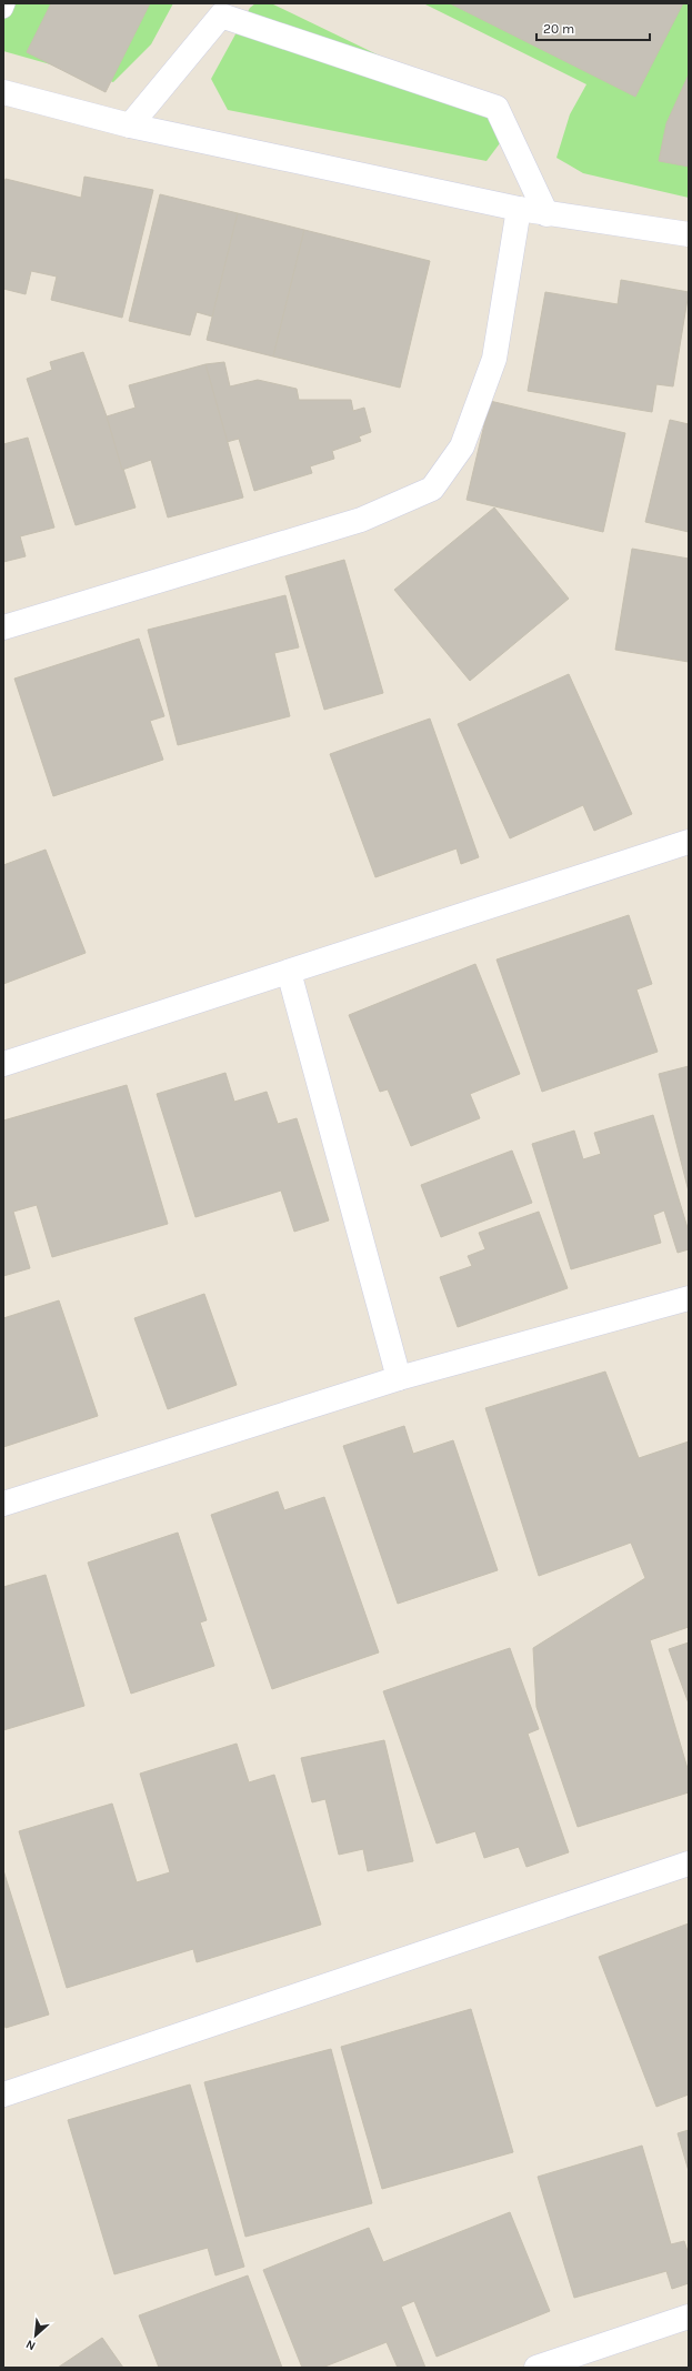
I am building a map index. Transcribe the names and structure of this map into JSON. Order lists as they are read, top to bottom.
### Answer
{
  "scale_bar": "20 m",
  "north": "bottom left"
}
